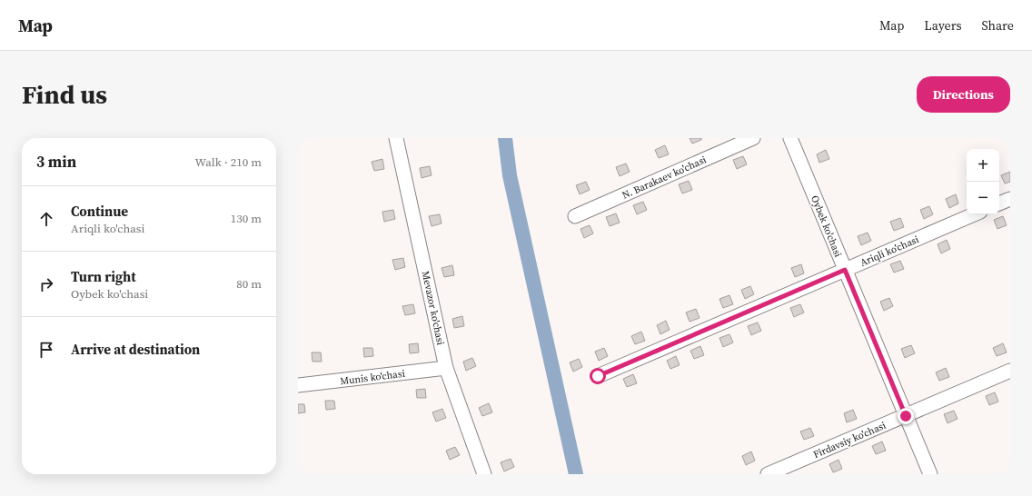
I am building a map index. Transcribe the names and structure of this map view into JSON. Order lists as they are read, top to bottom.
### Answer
{
  "streets": {
    "street": [
      "N. Barakaev ko'chasi",
      "Oybek ko'chasi",
      "Ariqli ko'chasi",
      "Mevazor ko'chasi",
      "Munis ko'chasi",
      "Firdavsiy ko'chasi"
    ]
  },
  "crossings": [
    ["Oybek ko'chasi", "Ariqli ko'chasi"],
    ["Oybek ko'chasi", "Firdavsiy ko'chasi"],
    ["Mevazor ko'chasi", "Munis ko'chasi"]
  ],
  "page": {
    "header": "Map",
    "nav": ["Map", "Layers", "Share"],
    "buttons": "Directions",
    "title": "Find us",
    "heading": ["3 min", "Walk · 210 m"],
    "map_buttons": ["+", "−"],
    "list": [
      ["Continue", "Ariqli ko'chasi", "130 m"],
      ["Turn right", "Oybek ko'chasi", "80 m"],
      "Arrive at destination"
    ]
  }
}
